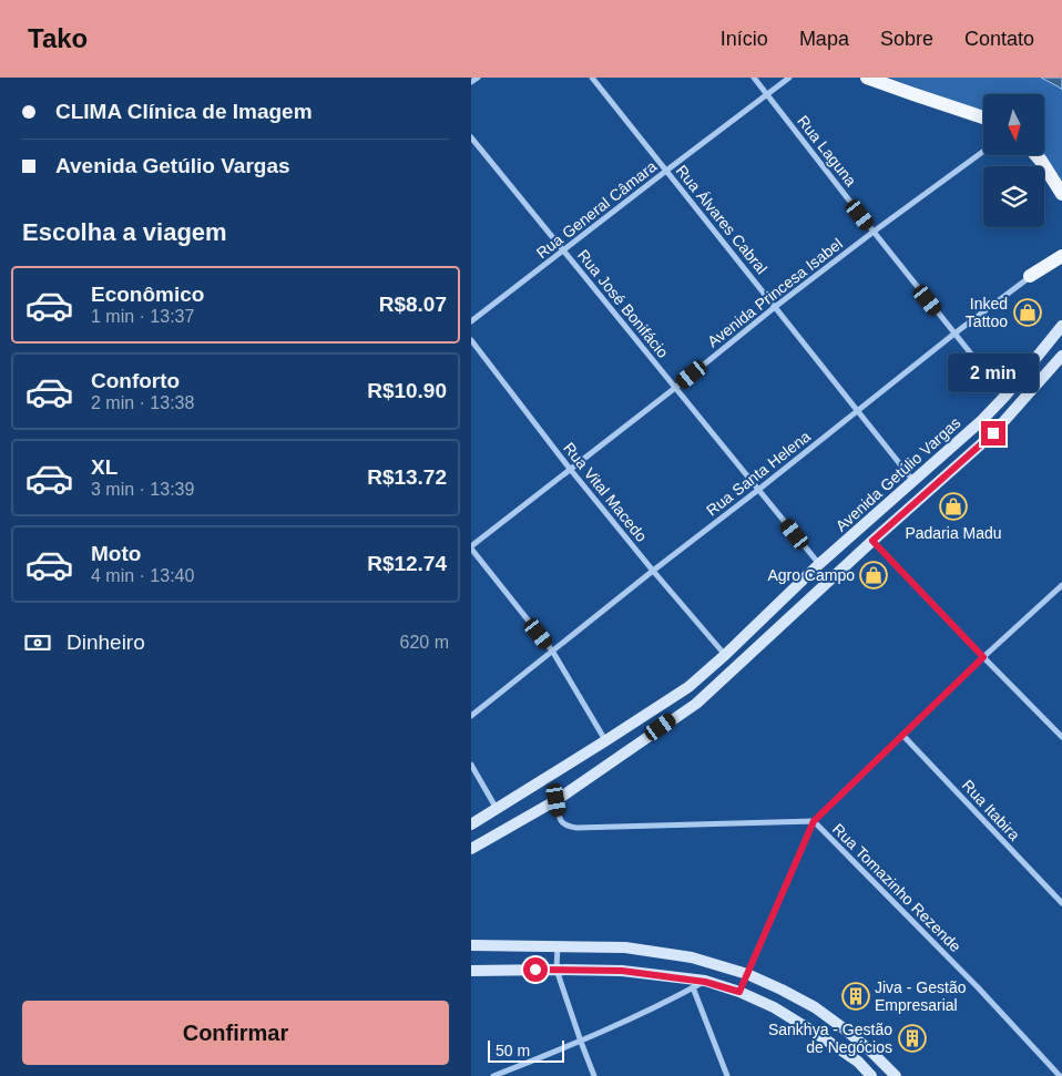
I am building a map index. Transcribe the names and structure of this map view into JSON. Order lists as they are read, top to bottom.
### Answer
{
  "streets": {
    "main road": ["Avenida Getúlio Vargas"],
    "street": [
      "Rua Laguna",
      "Rua General Câmara",
      "Rua Álvares Cabral",
      "Avenida Princesa Isabel",
      "Rua José Bonifácio",
      "Rua Santa Helena",
      "Rua Vital Macedo",
      "Rua Itabira",
      "Rua Tomazinho Rezende"
    ]
  },
  "crossings": [
    ["Rua Laguna", "Rua General Câmara"],
    ["Rua Laguna", "Avenida Princesa Isabel"],
    ["Rua Laguna", "Rua Santa Helena"],
    ["Rua Laguna", "Avenida Getúlio Vargas"],
    ["Rua General Câmara", "Rua Álvares Cabral"],
    ["Rua General Câmara", "Rua José Bonifácio"],
    ["Rua Álvares Cabral", "Avenida Princesa Isabel"],
    ["Rua Álvares Cabral", "Rua Santa Helena"],
    ["Rua Álvares Cabral", "Avenida Getúlio Vargas"],
    ["Avenida Princesa Isabel", "Rua José Bonifácio"],
    ["Avenida Princesa Isabel", "Rua Vital Macedo"],
    ["Rua José Bonifácio", "Rua Santa Helena"],
    ["Rua José Bonifácio", "Avenida Getúlio Vargas"],
    ["Rua Santa Helena", "Rua Vital Macedo"],
    ["Avenida Getúlio Vargas", "Rua Vital Macedo"]
  ],
  "places": {
    "shop": ["Inked Tattoo", "Padaria Madu", "Agro Campo"],
    "building": ["Jiva - Gestão Empresarial", "Sankhya - Gestão de Negócios"]
  },
  "scale_bar": "50 m",
  "north": "bottom",
  "page": {
    "header": "Tako",
    "nav": [
      "Início",
      "Mapa",
      "Sobre",
      "Contato"
    ],
    "banner": ["CLIMA Clínica de Imagem", "Avenida Getúlio Vargas"],
    "heading": "Escolha a viagem",
    "list": [
      {
        "name": "Econômico",
        "note": "1 min · 13:37",
        "value": "R$8.07"
      },
      {
        "name": "Conforto",
        "note": "2 min · 13:38",
        "value": "R$10.90"
      },
      {
        "name": "XL",
        "note": "3 min · 13:39",
        "value": "R$13.72"
      },
      {
        "name": "Moto",
        "note": "4 min · 13:40",
        "value": "R$12.74"
      }
    ],
    "bubble": "2 min",
    "pay": ["Dinheiro", "620 m"],
    "buttons": "Confirmar",
    "scale": "50 m"
  }
}
